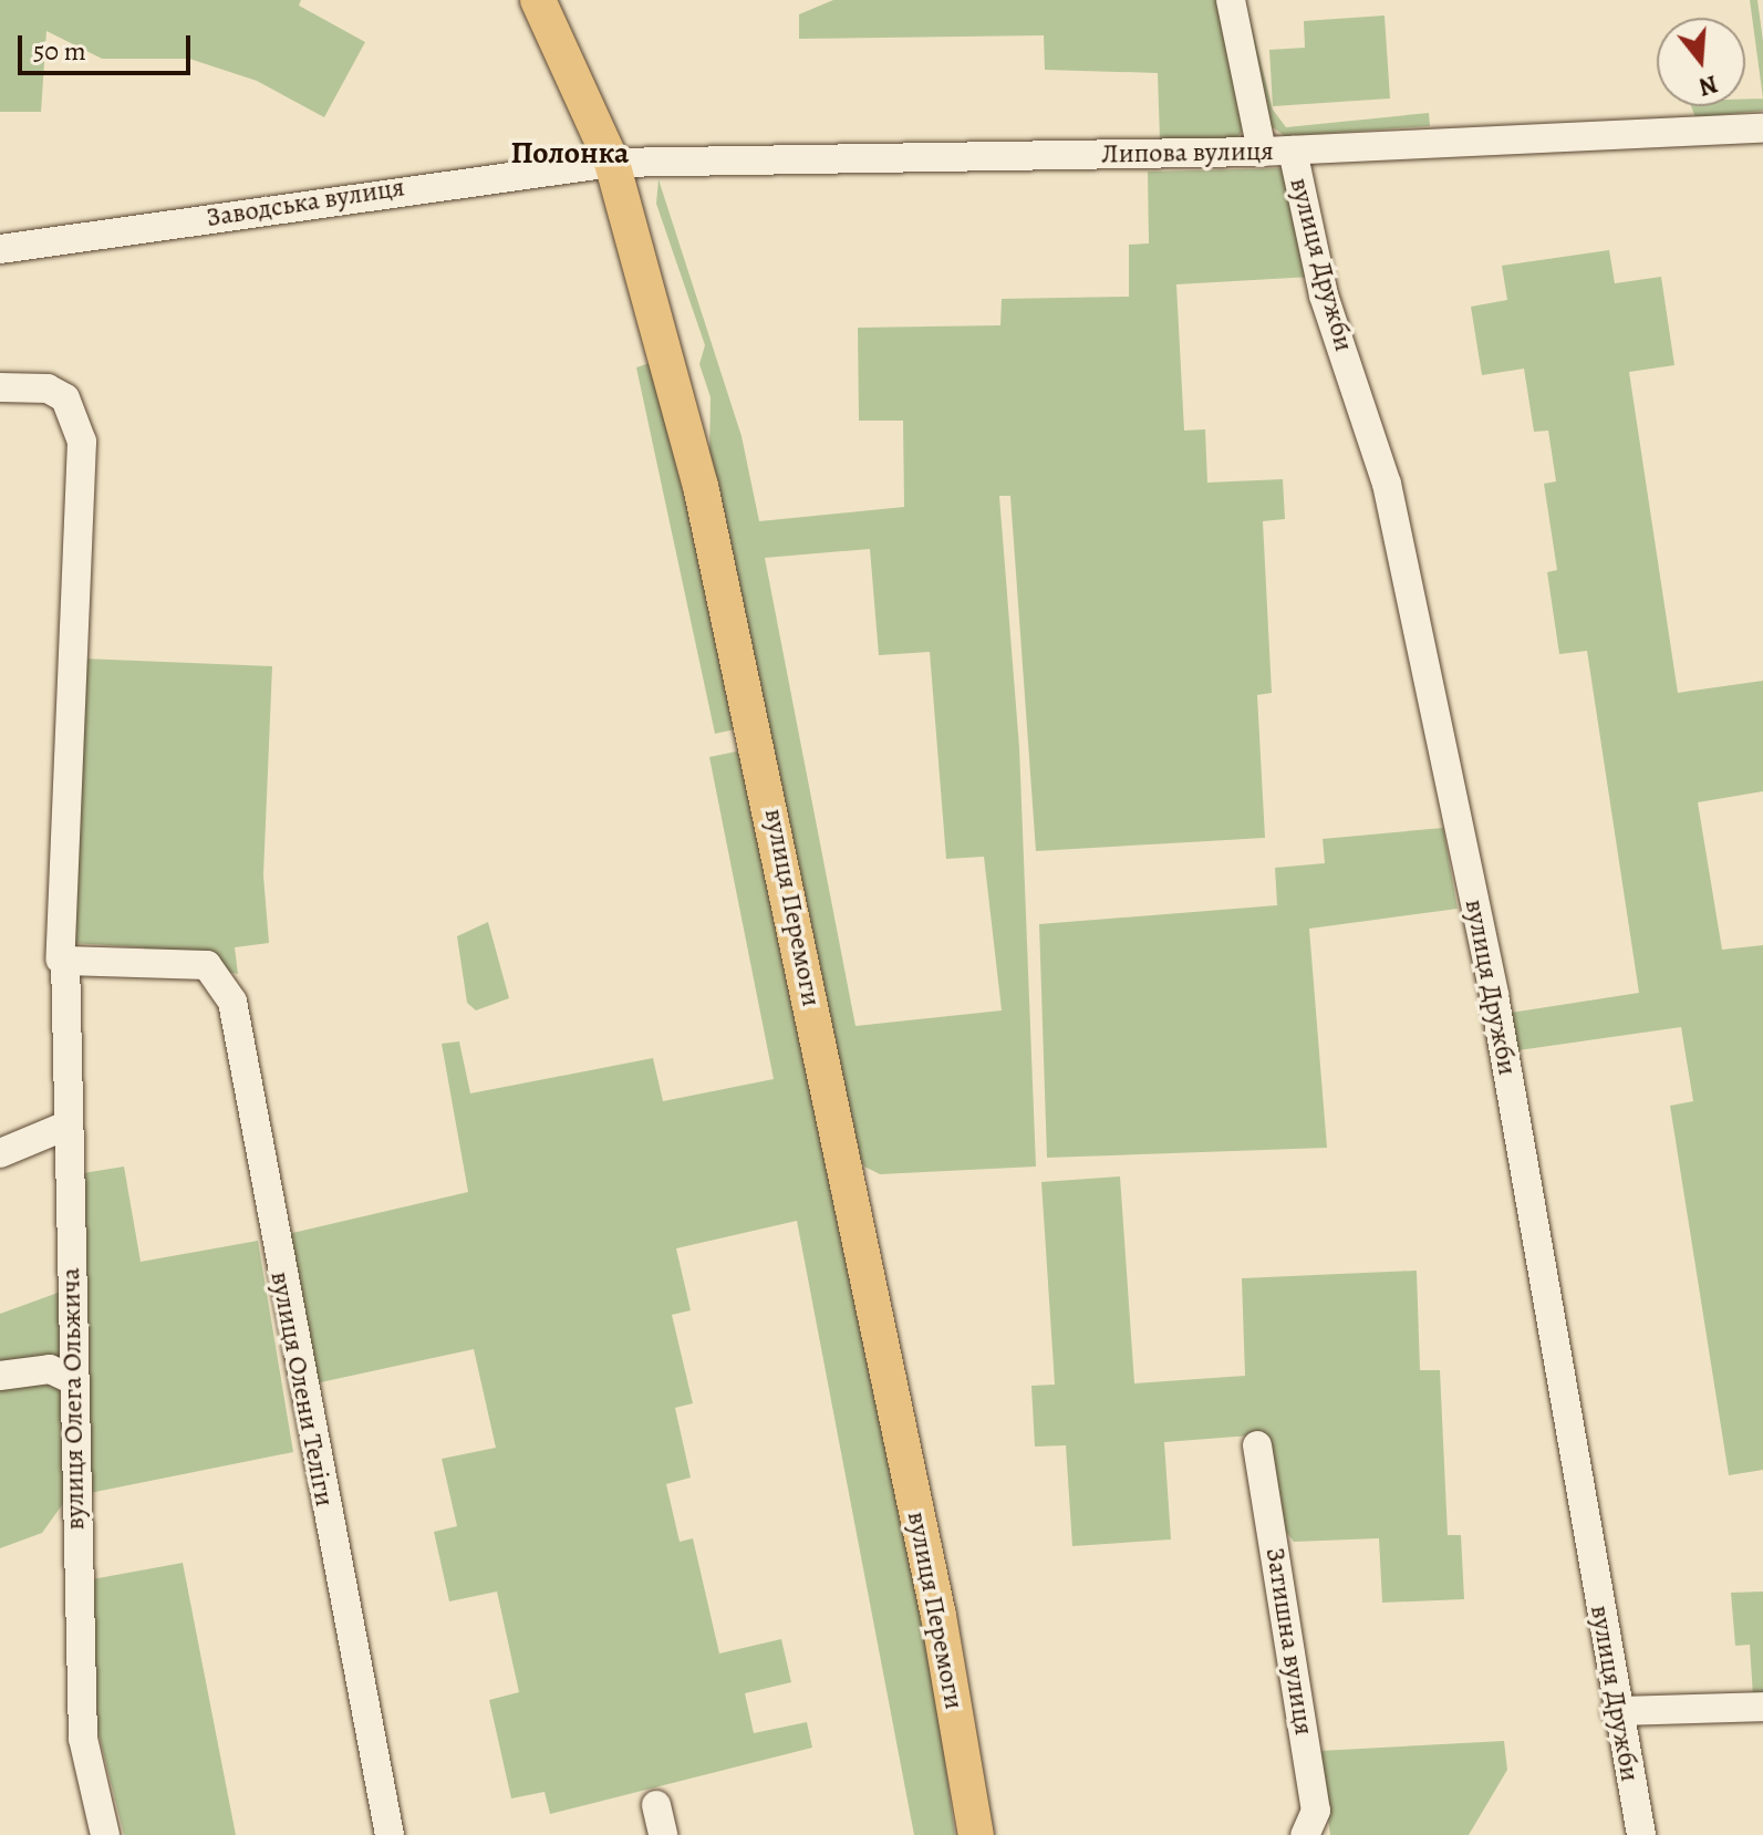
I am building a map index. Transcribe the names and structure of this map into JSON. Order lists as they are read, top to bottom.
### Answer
{
  "streets": {
    "main road": ["вулиця Перемоги"],
    "street": [
      "Липова вулиця",
      "Заводська вулиця",
      "вулиця Дружби",
      "вулиця Олени Теліги",
      "вулиця Олега Ольжича",
      "Затишна вулиця"
    ]
  },
  "crossings": [
    ["Липова вулиця", "Заводська вулиця"],
    ["Липова вулиця", "вулиця Дружби"],
    ["Липова вулиця", "вулиця Перемоги"],
    ["Заводська вулиця", "вулиця Перемоги"],
    ["вулиця Олени Теліги", "вулиця Олега Ольжича"]
  ],
  "districts": ["Полонка"],
  "scale_bar": "50 m",
  "north": "bottom"
}
